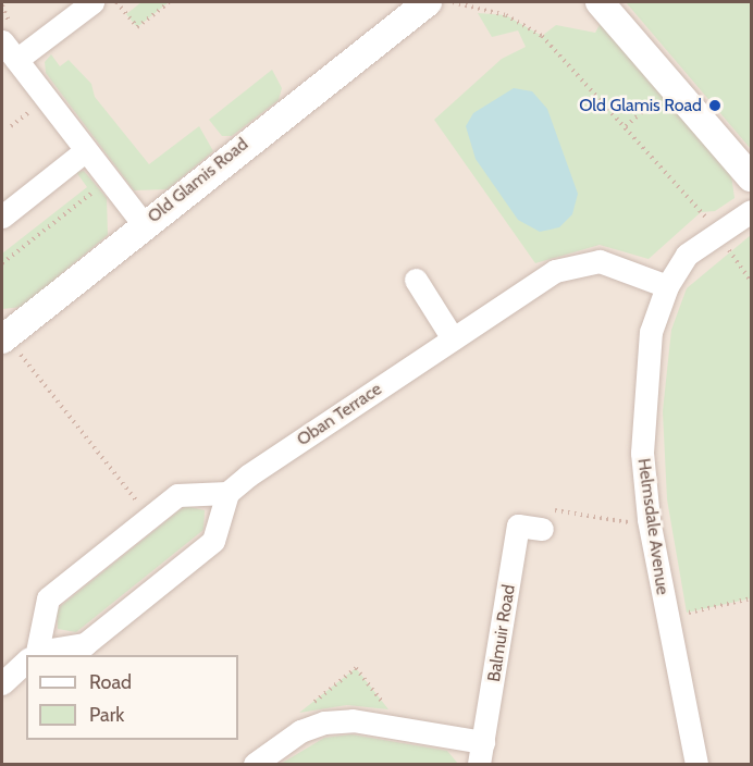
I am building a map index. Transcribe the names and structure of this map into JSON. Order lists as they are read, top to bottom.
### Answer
{
  "streets": {
    "street": [
      "Old Glamis Road",
      "Oban Terrace",
      "Helmsdale Avenue",
      "Balmuir Road"
    ]
  },
  "crossings": [
    ["Oban Terrace", "Helmsdale Avenue"]
  ],
  "places": ["Old Glamis Road"],
  "legend": ["Road", "Park"]
}
